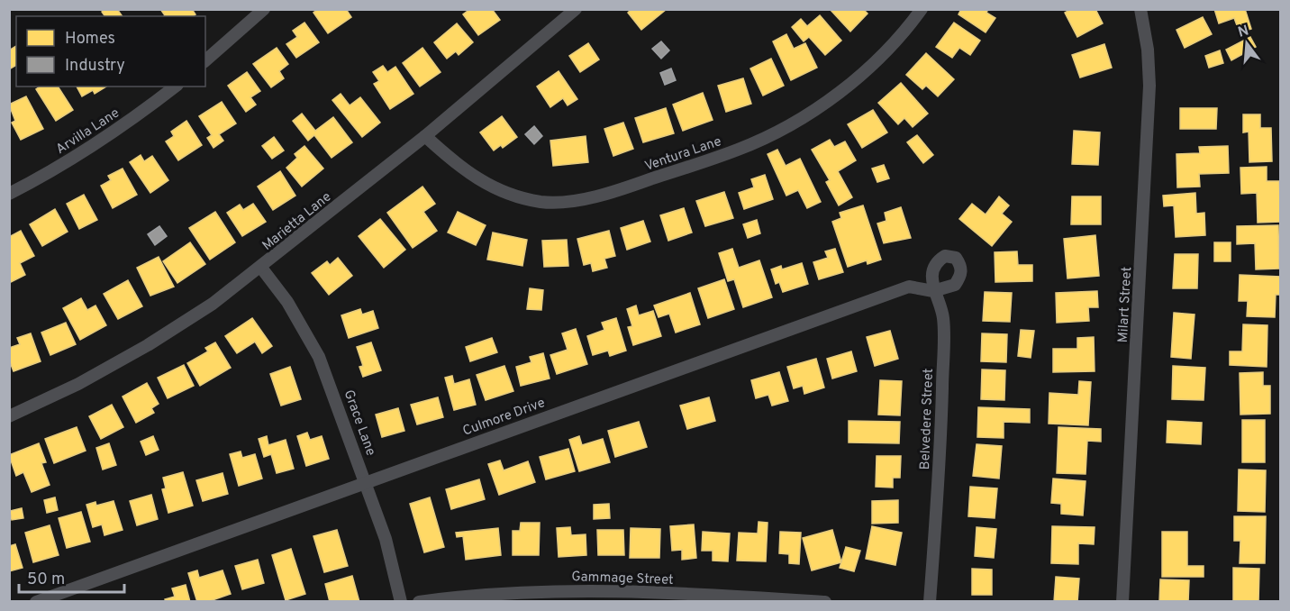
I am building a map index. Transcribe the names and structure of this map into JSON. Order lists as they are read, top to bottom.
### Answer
{
  "streets": {
    "street": [
      "Arvilla Lane",
      "Ventura Lane",
      "Marietta Lane",
      "Milart Street",
      "Culmore Drive",
      "Belvedere Street",
      "Grace Lane",
      "Gammage Street"
    ]
  },
  "crossings": [
    ["Ventura Lane", "Marietta Lane"],
    ["Marietta Lane", "Grace Lane"],
    ["Culmore Drive", "Belvedere Street"],
    ["Culmore Drive", "Grace Lane"]
  ],
  "legend": ["Homes", "Industry"],
  "scale_bar": "50 m",
  "north": "top"
}
